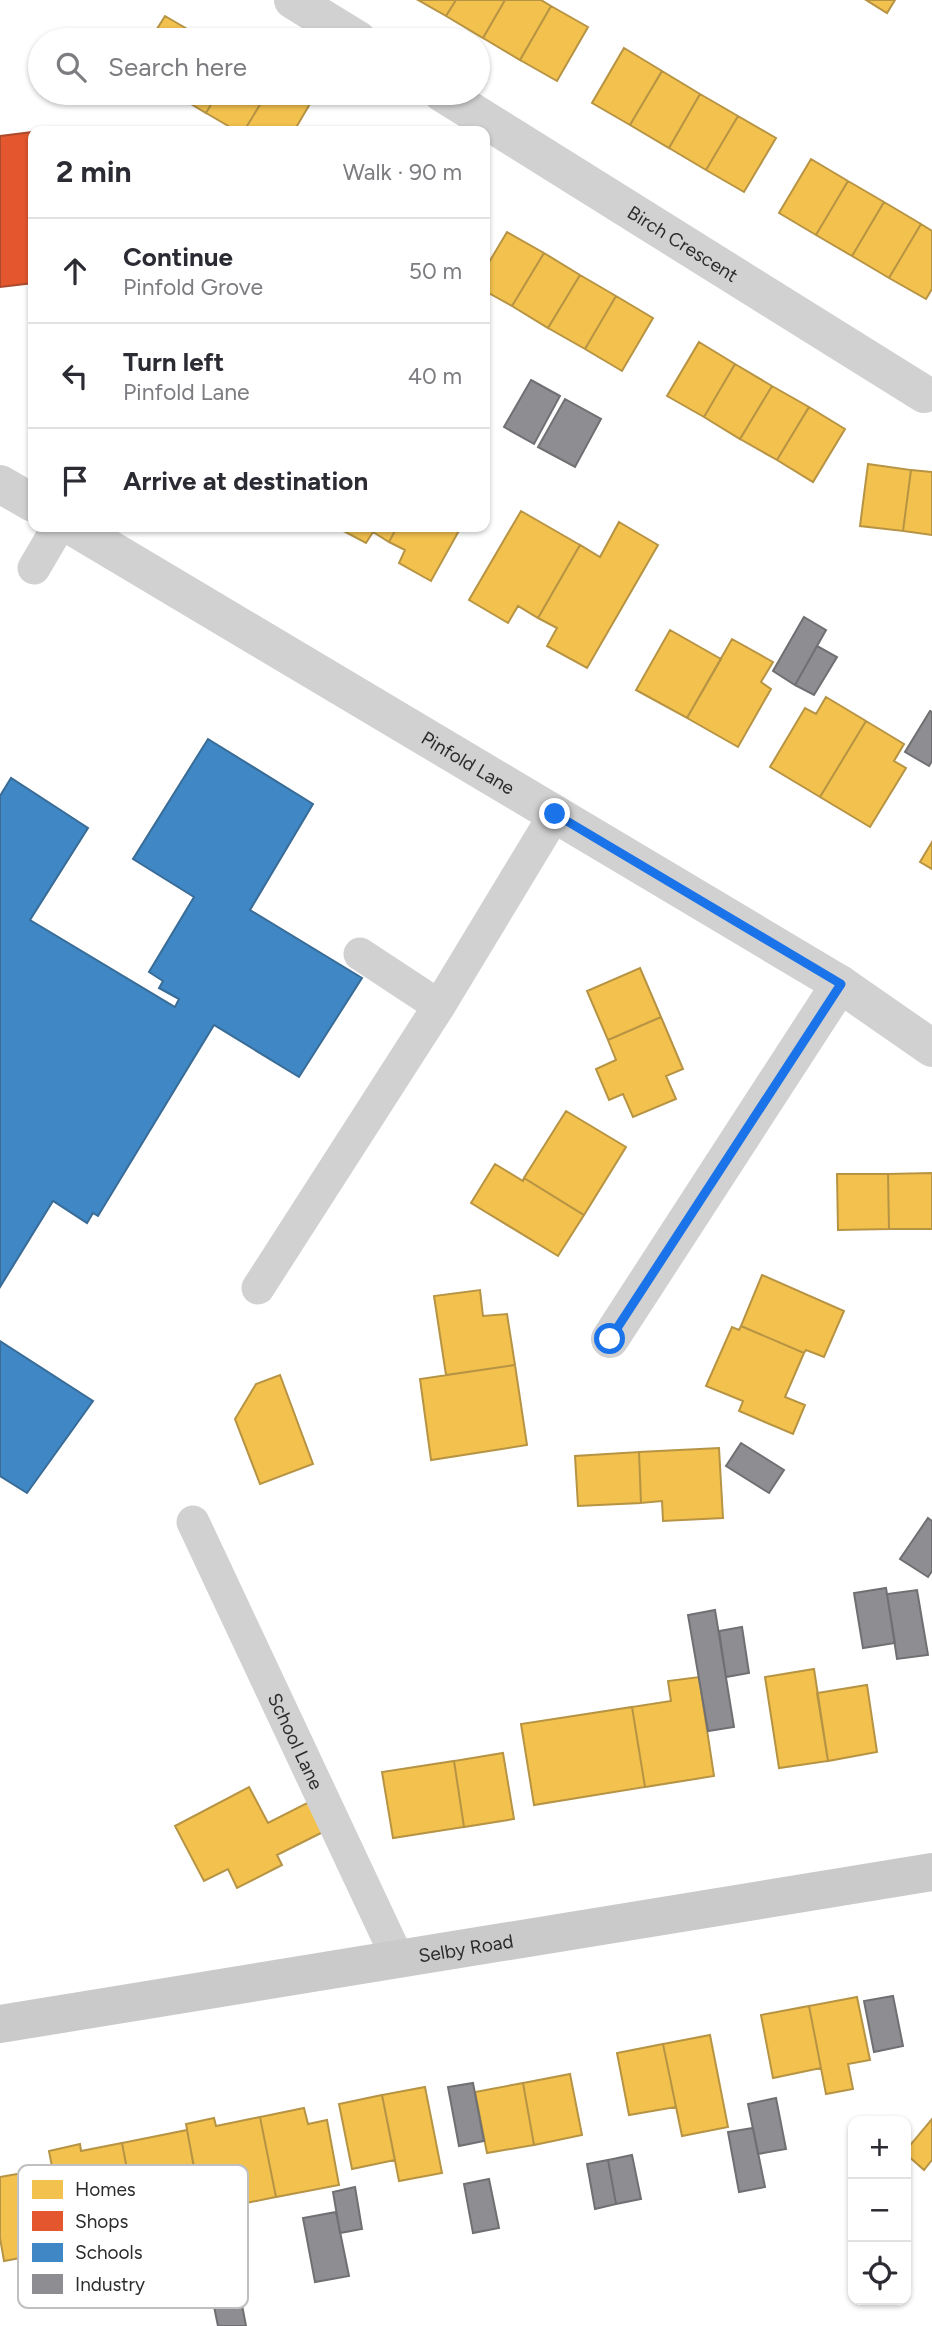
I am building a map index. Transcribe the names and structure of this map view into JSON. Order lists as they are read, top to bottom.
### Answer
{
  "streets": {
    "main road": ["Selby Road"],
    "street": ["Birch Crescent", "Pinfold Lane"],
    "lane": ["School Lane"]
  },
  "crossings": [
    ["School Lane", "Selby Road"]
  ],
  "legend": [
    "Homes",
    "Shops",
    "Schools",
    "Industry"
  ],
  "page": {
    "search": "Search here",
    "heading": ["2 min", "Walk · 90 m"],
    "list": [
      ["Continue", "Pinfold Grove", "50 m"],
      ["Turn left", "Pinfold Lane", "40 m"],
      "Arrive at destination"
    ],
    "map_buttons": ["+", "−"]
  }
}
